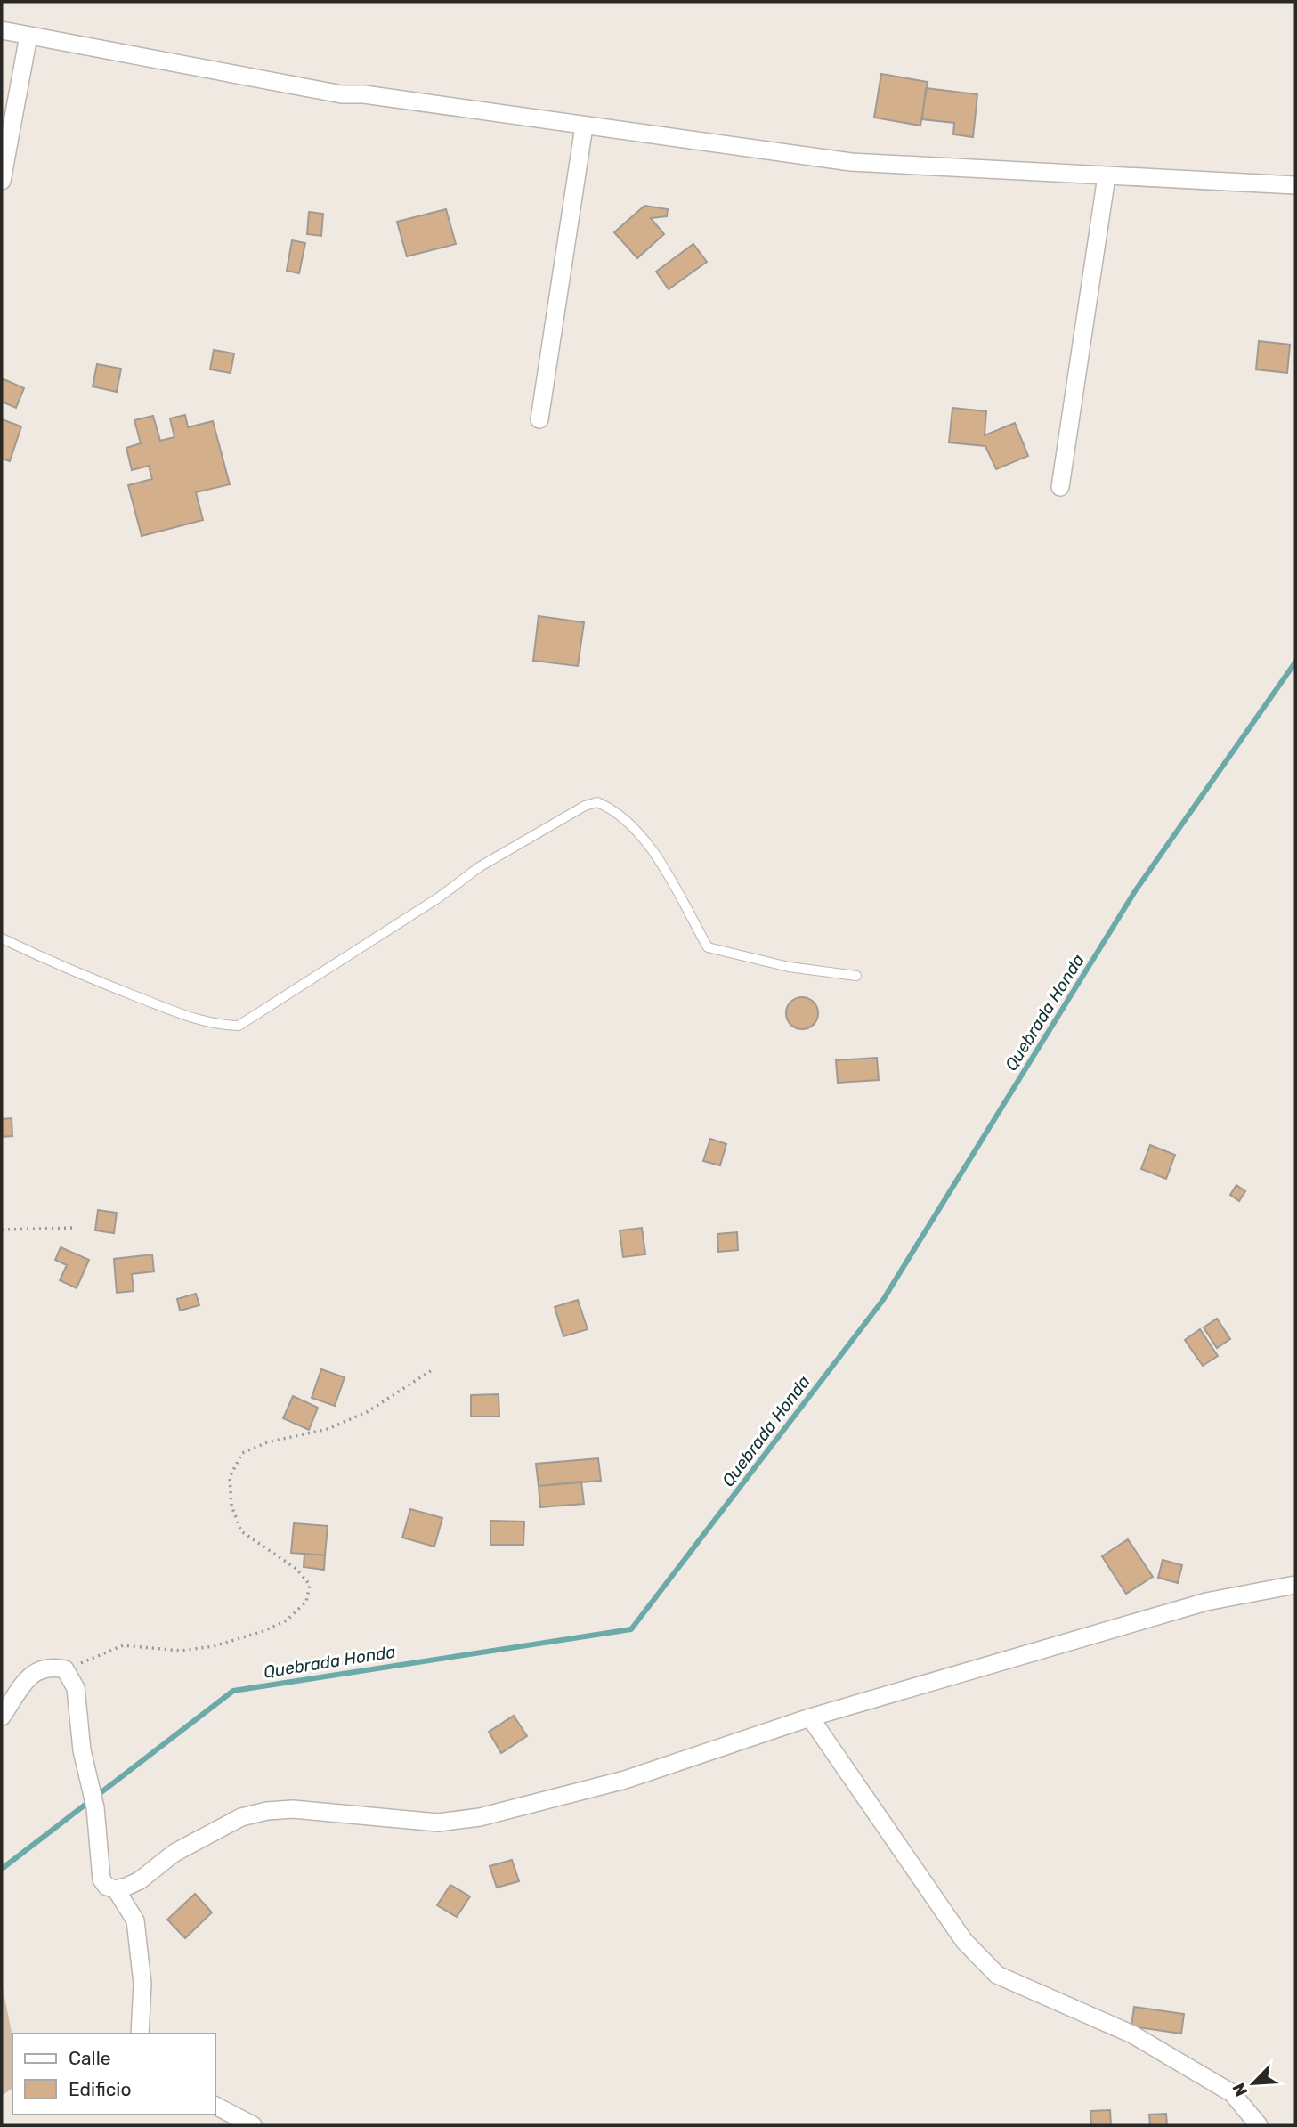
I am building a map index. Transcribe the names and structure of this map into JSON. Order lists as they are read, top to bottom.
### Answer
{
  "water": ["Quebrada Honda"],
  "legend": ["Calle", "Edificio"],
  "north": "bottom left"
}
